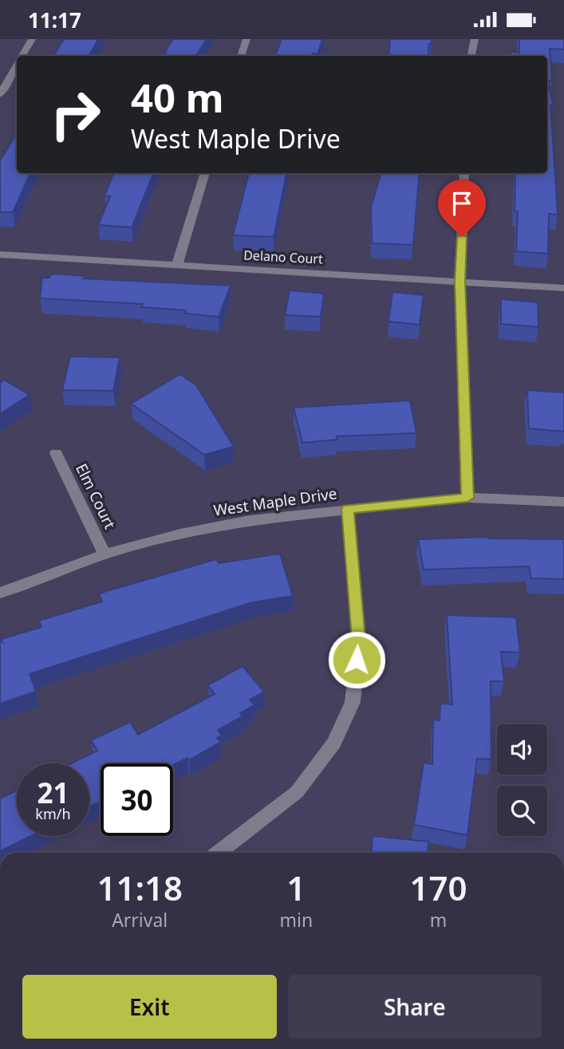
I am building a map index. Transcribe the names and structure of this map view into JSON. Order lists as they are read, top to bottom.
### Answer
{
  "streets": {
    "street": ["Delano Court", "Elm Court", "West Maple Drive"]
  },
  "crossings": [
    ["Elm Court", "West Maple Drive"]
  ],
  "page": {
    "status": "11:17",
    "turn": ["40 m", "West Maple Drive"],
    "speed": "21 km/h",
    "limit": "30",
    "eta": [
      "11:18",
      "Arrival",
      "1",
      "min",
      "170",
      "m"
    ],
    "buttons": ["Exit", "Share"]
  }
}
